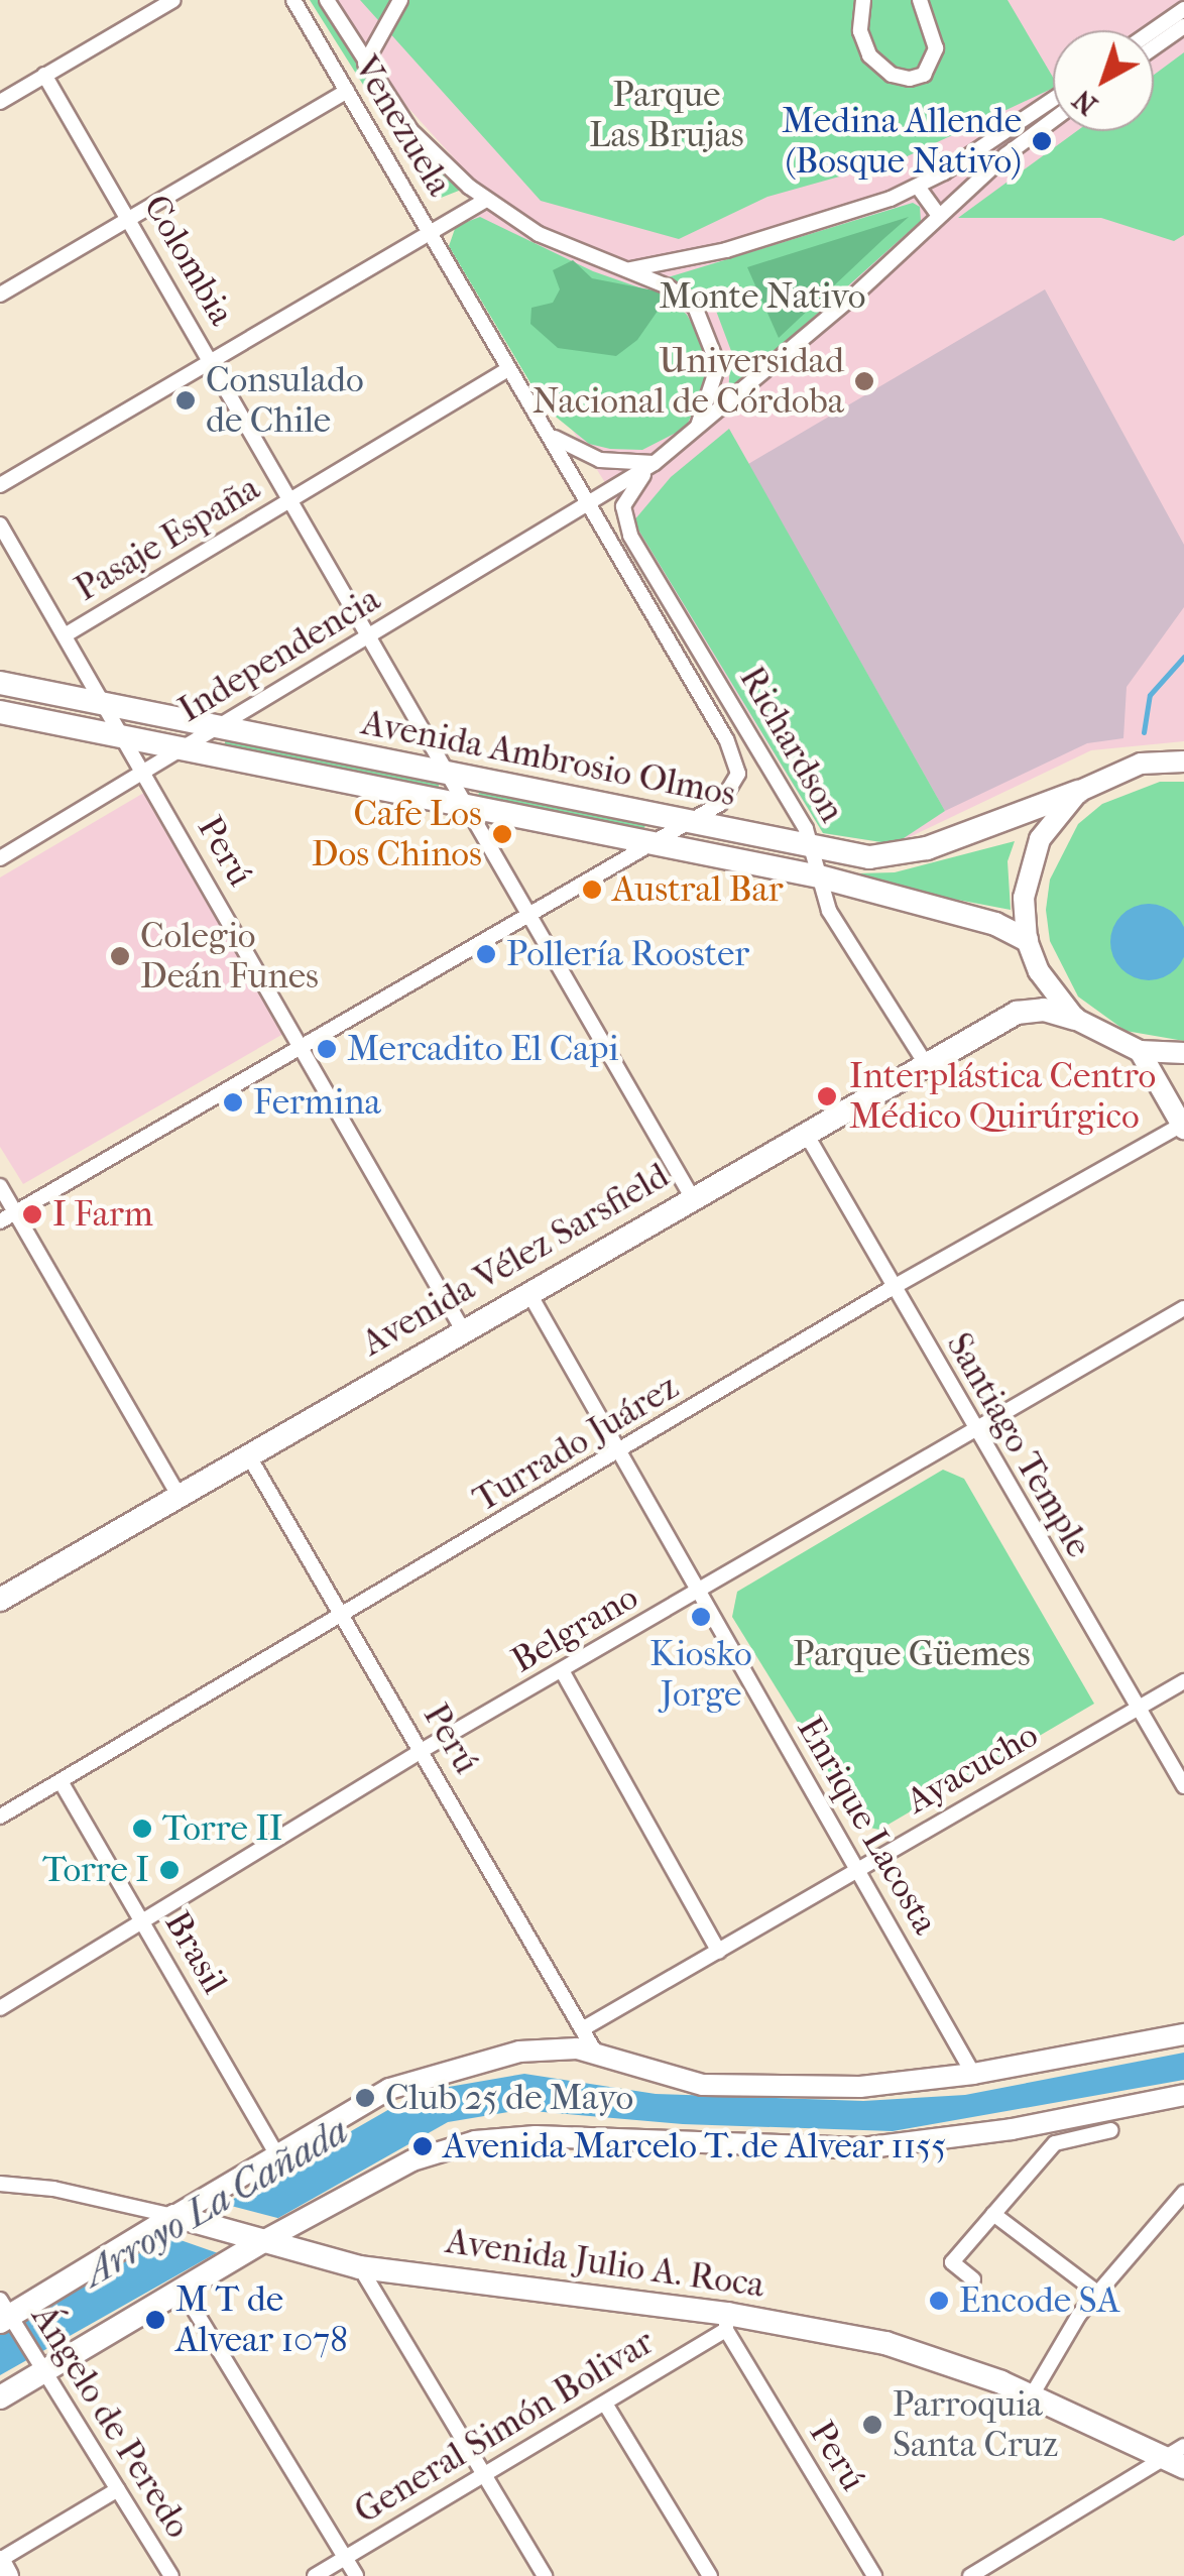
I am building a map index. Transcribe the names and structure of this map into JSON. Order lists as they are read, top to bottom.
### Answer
{
  "streets": {
    "main road": ["Avenida Ambrosio Olmos", "Avenida Vélez Sarsfield", "Avenida Julio A. Roca"],
    "street": [
      "Venezuela",
      "Colombia",
      "Pasaje España",
      "Independencia",
      "Richardson",
      "Perú",
      "Turrado Juárez",
      "Santiago Temple",
      "Belgrano",
      "Ayacucho",
      "Enrique Lacosta",
      "Brasil",
      "Ángelo de Peredo",
      "General Simón Bolivar"
    ]
  },
  "crossings": [
    ["Venezuela", "Pasaje España"],
    ["Venezuela", "Independencia"],
    ["Venezuela", "Richardson"],
    ["Colombia", "Pasaje España"],
    ["Colombia", "Independencia"],
    ["Pasaje España", "Perú"],
    ["Independencia", "Richardson"],
    ["Independencia", "Avenida Ambrosio Olmos"],
    ["Independencia", "Perú"],
    ["Richardson", "Avenida Ambrosio Olmos"],
    ["Richardson", "Avenida Vélez Sarsfield"],
    ["Avenida Ambrosio Olmos", "Perú"],
    ["Perú", "Avenida Vélez Sarsfield"],
    ["Perú", "Turrado Juárez"],
    ["Perú", "Belgrano"],
    ["Perú", "Ayacucho"],
    ["Perú", "Avenida Julio A. Roca"],
    ["Perú", "General Simón Bolivar"],
    ["Avenida Vélez Sarsfield", "Santiago Temple"],
    ["Avenida Vélez Sarsfield", "Enrique Lacosta"],
    ["Turrado Juárez", "Santiago Temple"],
    ["Turrado Juárez", "Enrique Lacosta"],
    ["Turrado Juárez", "Brasil"],
    ["Santiago Temple", "Belgrano"],
    ["Santiago Temple", "Ayacucho"],
    ["Belgrano", "Enrique Lacosta"],
    ["Belgrano", "Brasil"],
    ["Ayacucho", "Enrique Lacosta"],
    ["Avenida Julio A. Roca", "General Simón Bolivar"]
  ],
  "water": ["Arroyo La Cañada"],
  "parks": ["Parque Las Brujas", "Monte Nativo", "Parque Güemes"],
  "places": [
    "Medina Allende (Bosque Nativo)",
    "Universidad Nacional de Córdoba",
    "Consulado de Chile",
    "Cafe Los Dos Chinos",
    "Austral Bar",
    "Pollería Rooster",
    "Colegio Deán Funes",
    "Mercadito El Capi",
    "Interplástica Centro Médico Quirúrgico",
    "Fermina",
    "I Farm",
    "Kiosko Jorge",
    "Torre II",
    "Torre I",
    "Club 25 de Mayo",
    "Avenida Marcelo T. de Alvear 1155",
    "Encode SA",
    "M T de Alvear 1078",
    "Parroquia Santa Cruz"
  ],
  "north": "bottom left"
}
